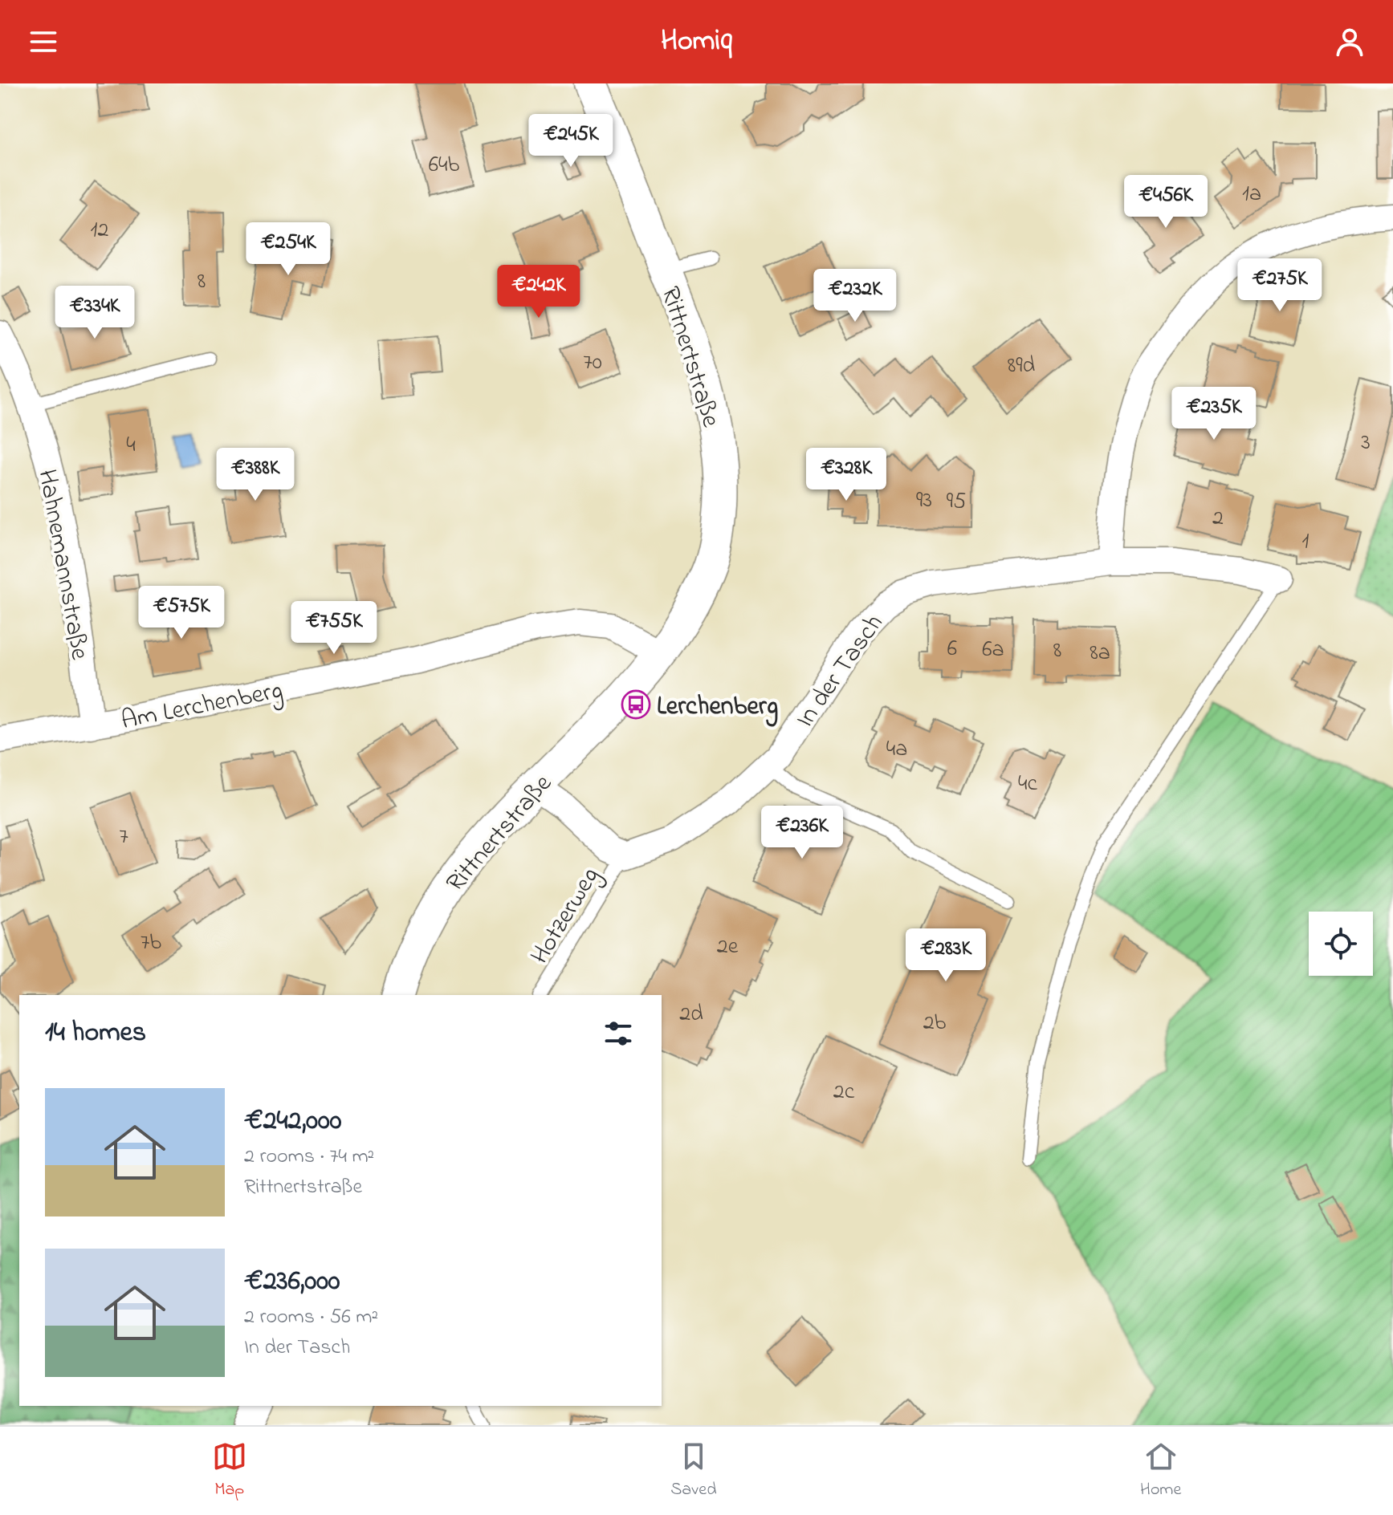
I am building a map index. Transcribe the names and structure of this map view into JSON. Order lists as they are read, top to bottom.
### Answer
{
  "streets": {
    "street": [
      "Rittnertstraße",
      "Hahnemannstraße",
      "In der Tasch",
      "Am Lerchenberg"
    ],
    "lane": ["Hotzerweg"]
  },
  "crossings": [
    ["Rittnertstraße", "Am Lerchenberg"],
    ["Hahnemannstraße", "Am Lerchenberg"],
    ["In der Tasch", "Hotzerweg"]
  ],
  "places": {
    "bus stop": ["Lerchenberg"]
  },
  "house_numbers": [
    "64b",
    "1a",
    "12",
    "8",
    "70",
    "89d",
    "3",
    "4",
    "93",
    "95",
    "2",
    "1",
    "6",
    "6a",
    "8",
    "8a",
    "4a",
    "4c",
    "7",
    "7b",
    "2e",
    "2d",
    "2b",
    "2c"
  ],
  "page": {
    "header": "Homiq",
    "price": [
      "€245K",
      "€456K",
      "€254K",
      "€275K",
      "€242K",
      "€232K",
      "€334K",
      "€235K",
      "€388K",
      "€328K",
      "€575K",
      "€755K",
      "€236K",
      "€283K"
    ],
    "heading": "14 homes",
    "list": [
      {
        "name": "€242,000",
        "note": "2 rooms · 74 m² · Rittnertstraße"
      },
      {
        "name": "€236,000",
        "note": "2 rooms · 56 m² · In der Tasch"
      }
    ],
    "tabs": ["Map", "Saved", "Home"]
  }
}
